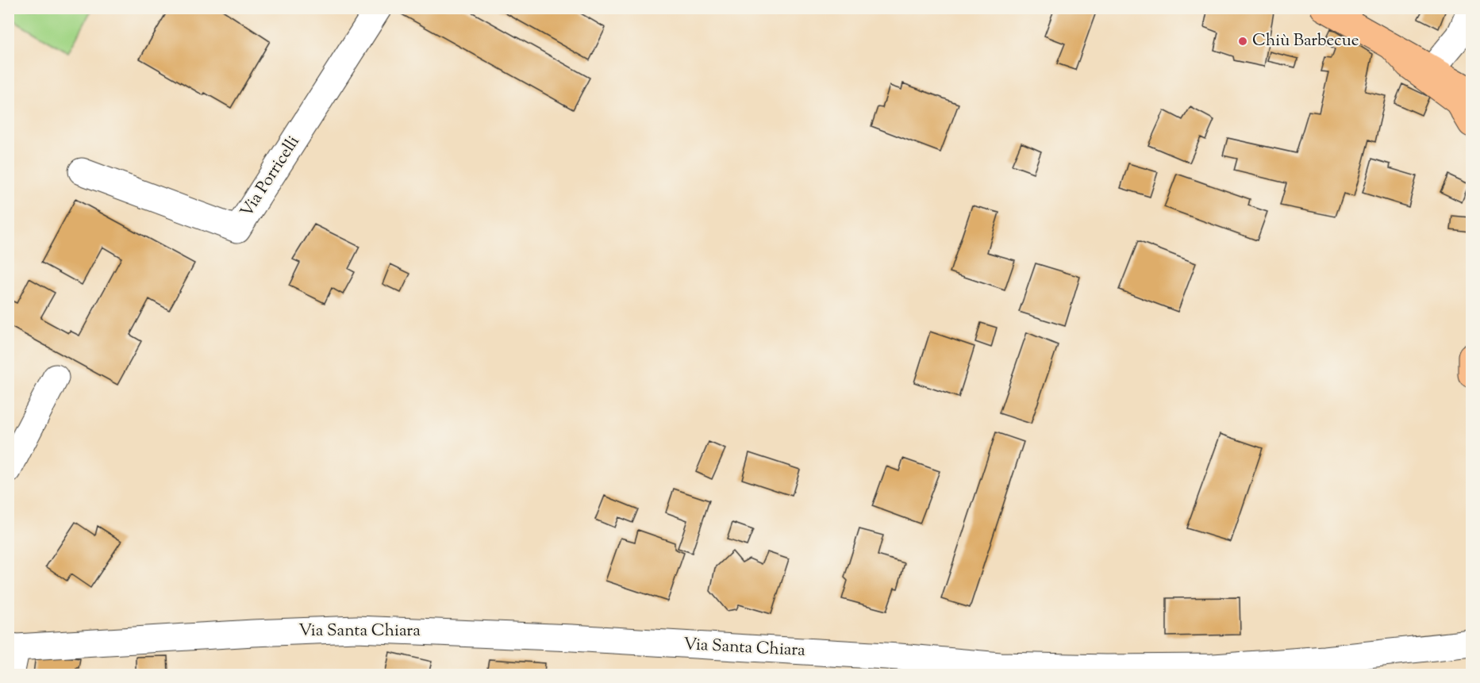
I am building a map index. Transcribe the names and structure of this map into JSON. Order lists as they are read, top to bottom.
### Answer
{
  "streets": {
    "street": ["Via Porricelli", "Via Santa Chiara"]
  },
  "places": ["Chiù Barbecue"]
}
